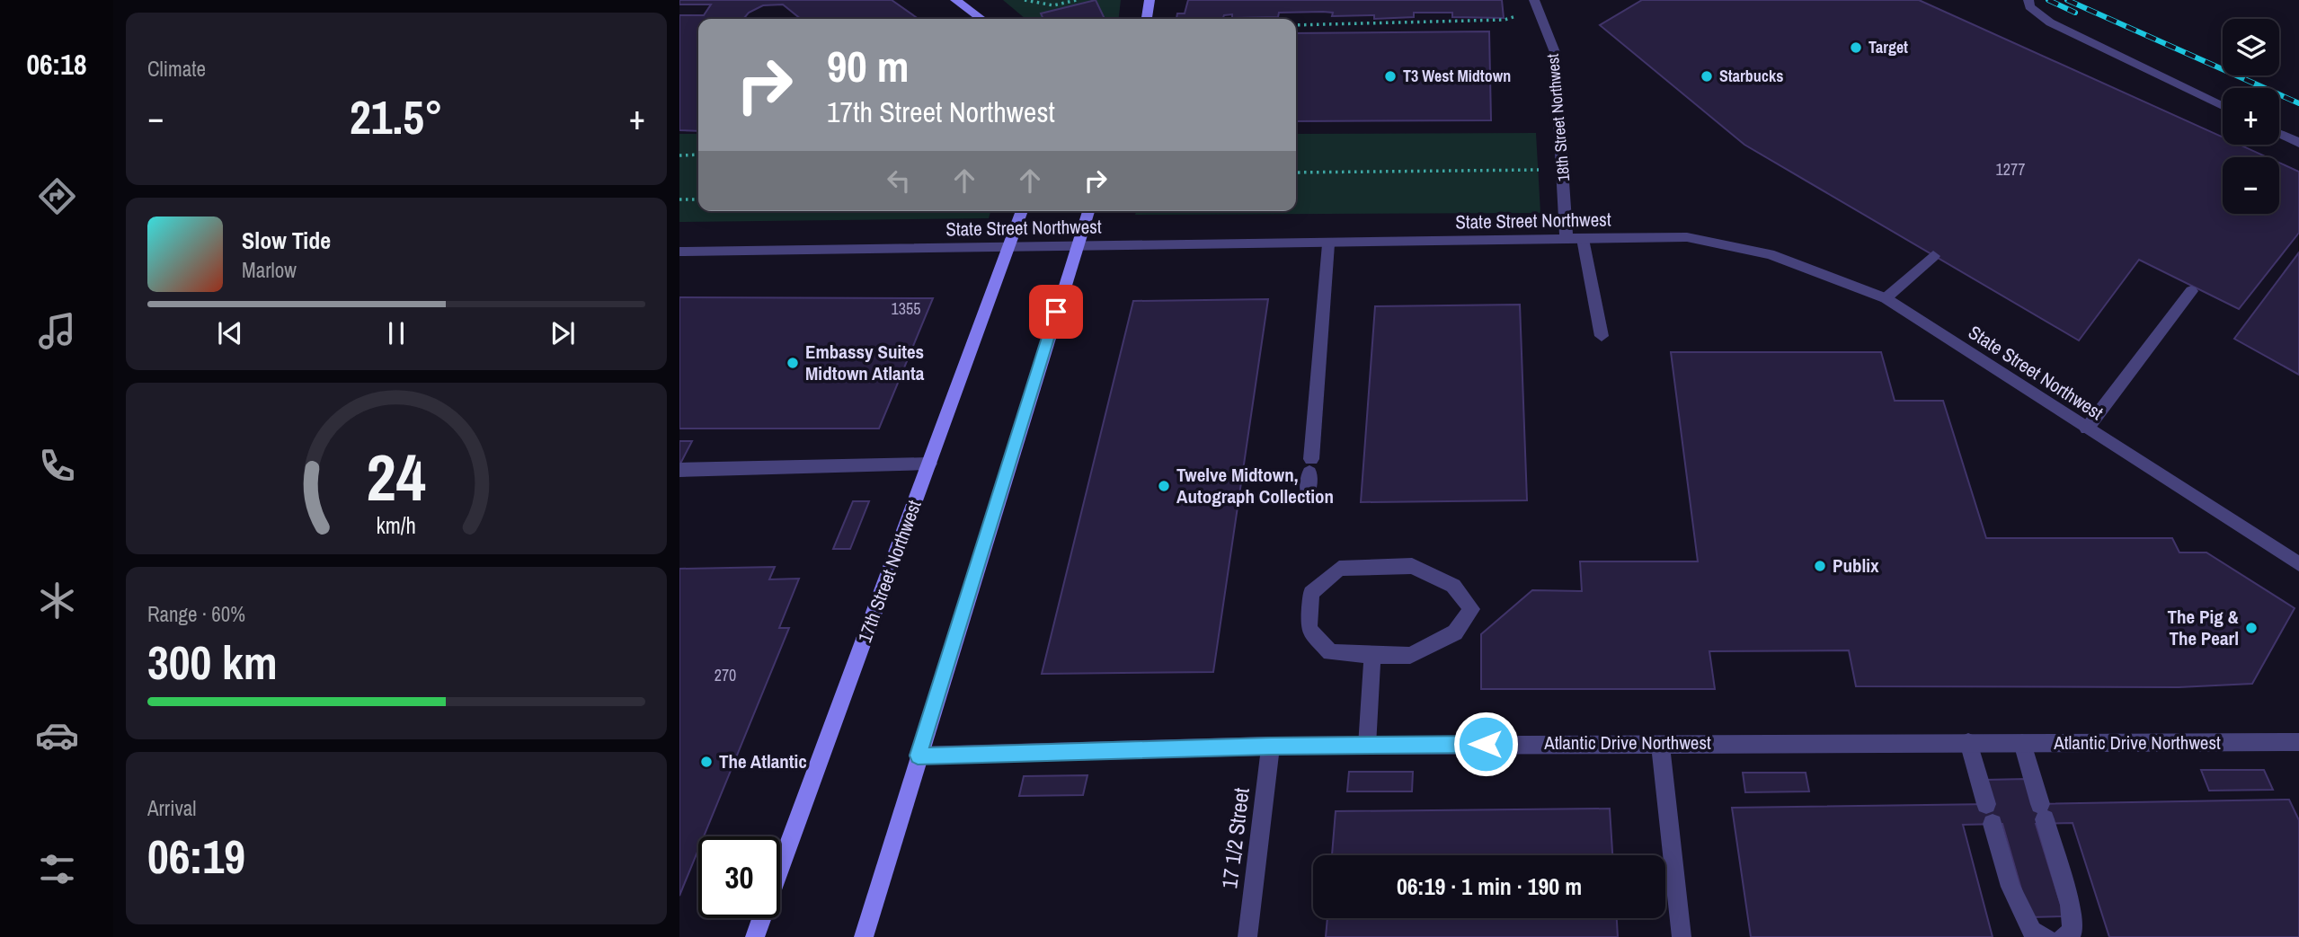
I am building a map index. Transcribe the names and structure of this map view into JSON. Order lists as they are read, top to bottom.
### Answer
{
  "streets": {
    "main road": ["17th Street Northwest"],
    "street": [
      "18th Street Northwest",
      "State Street Northwest",
      "Atlantic Drive Northwest",
      "17 1/2 Street"
    ]
  },
  "crossings": [
    ["18th Street Northwest", "State Street Northwest"],
    ["State Street Northwest", "17th Street Northwest"],
    ["Atlantic Drive Northwest", "17 1/2 Street"]
  ],
  "places": [
    "Target",
    "T3 West Midtown",
    "Starbucks",
    "Embassy Suites Midtown Atlanta",
    "Twelve Midtown, Autograph Collection",
    "Publix",
    "The Pig & The Pearl",
    "The Atlantic"
  ],
  "house_numbers": ["1277", "1355", "270"],
  "page": {
    "tabs": "06:18",
    "tile": [
      "Climate",
      ["Range · 60%", "300 km"],
      ["Arrival", "06:19"]
    ],
    "map_buttons": ["+", "−"],
    "turn": ["90 m", "17th Street Northwest"],
    "heat": ["−", "21.5°", "+"],
    "song": ["Slow Tide", "Marlow"],
    "limit": "30",
    "trip": "06:19 · 1 min · 190 m",
    "gauge": ["24", "km/h"]
  }
}
